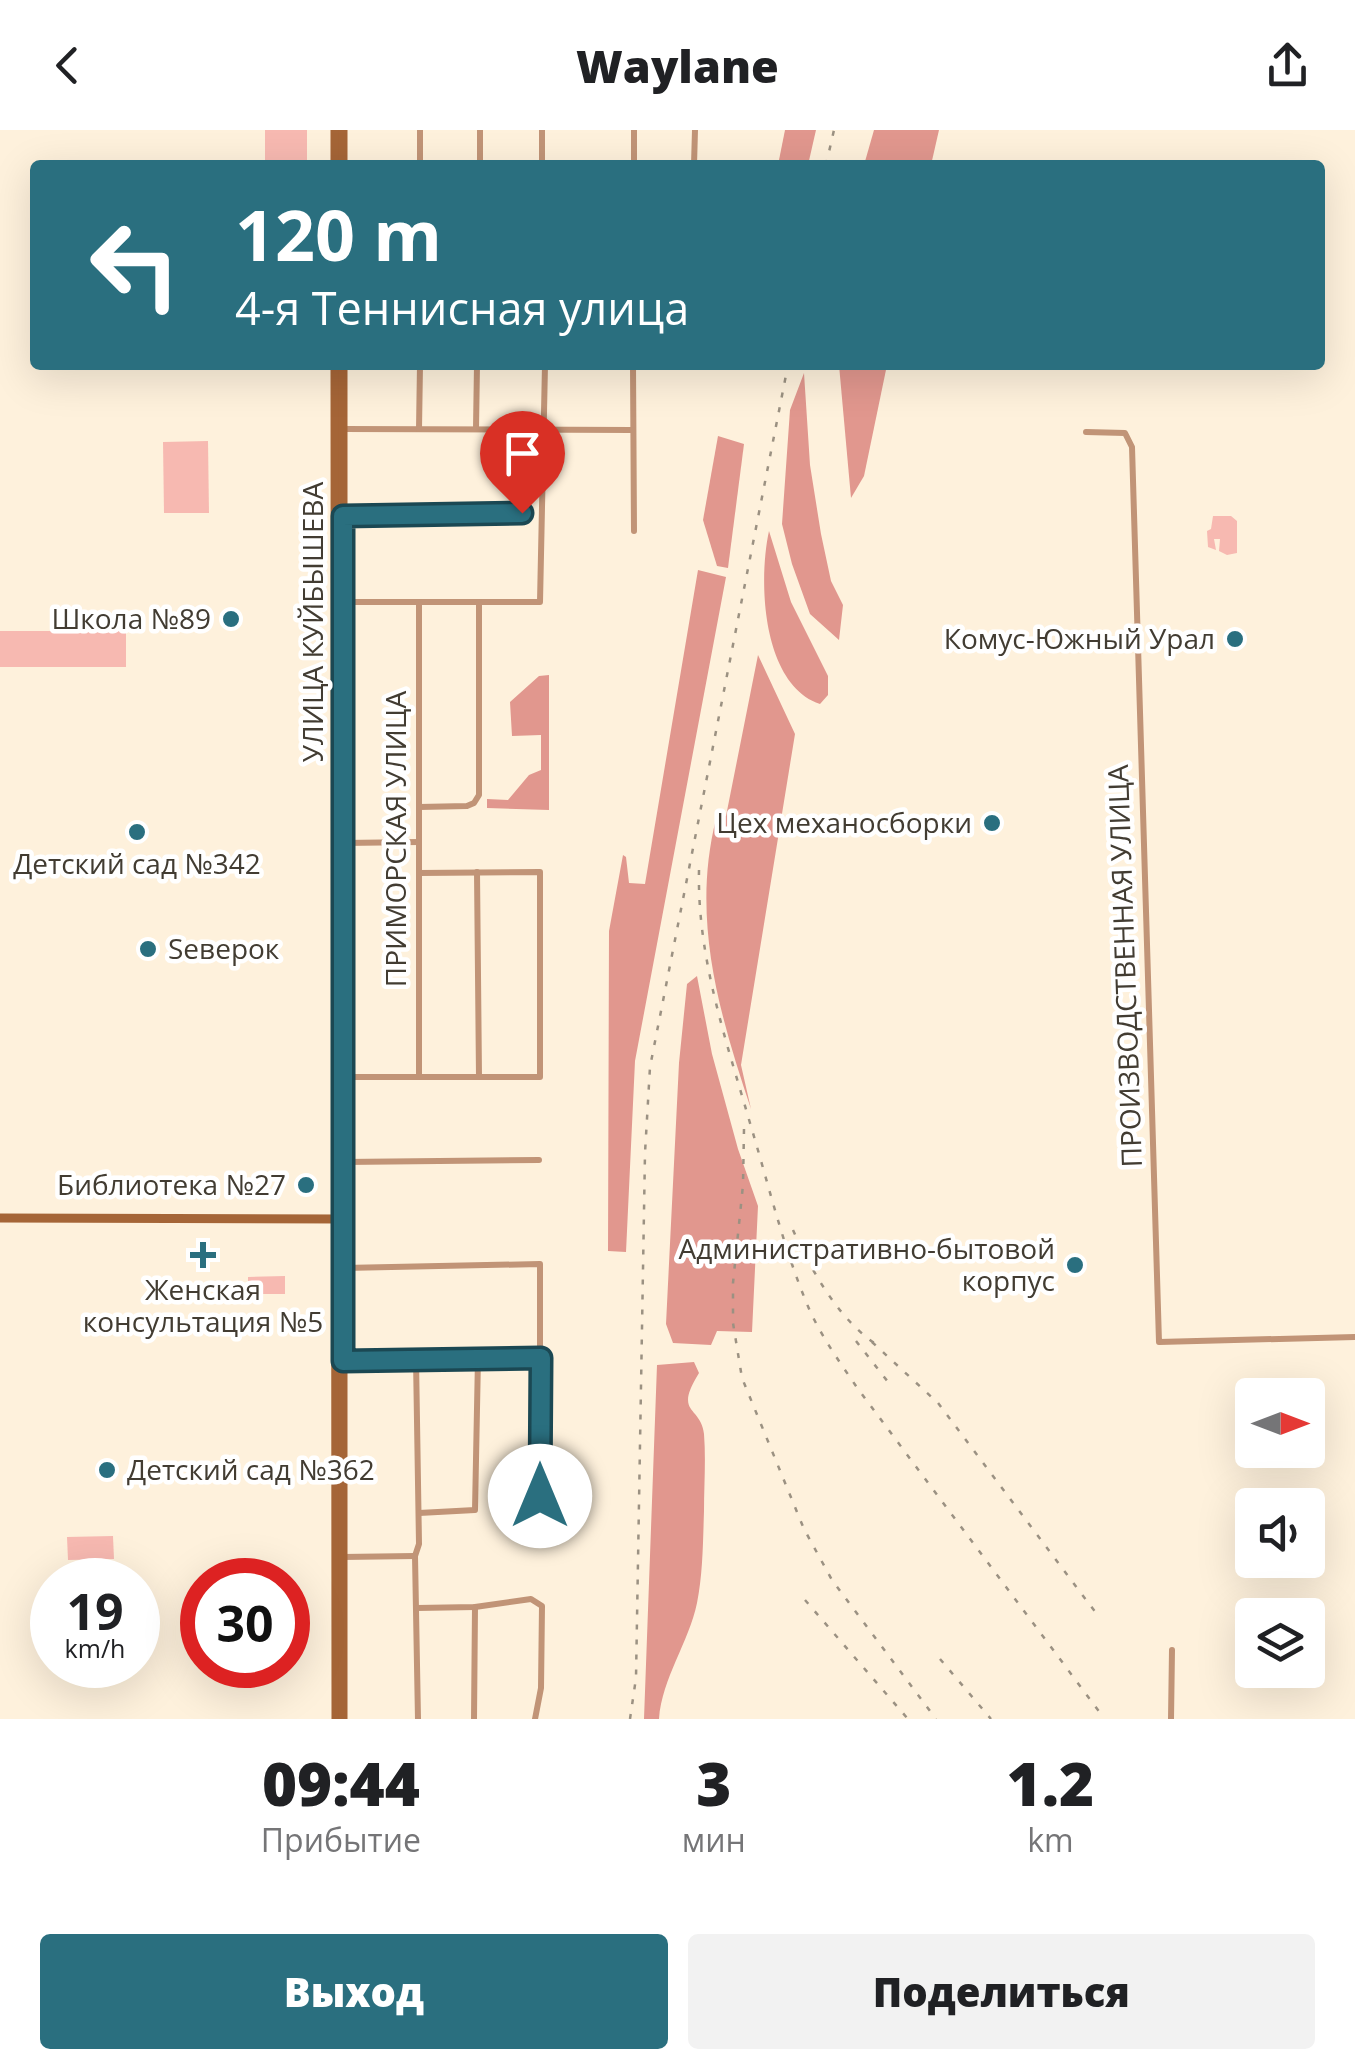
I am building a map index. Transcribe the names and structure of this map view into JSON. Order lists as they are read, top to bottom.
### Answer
{
  "streets": {
    "main road": ["УЛИЦА КУЙБЫШЕВА"],
    "street": ["ПРИМОРСКАЯ УЛИЦА", "ПРОИЗВОДСТВЕННАЯ УЛИЦА"]
  },
  "places": {
    "other": [
      "Школа №89",
      "Комус-Южный Урал",
      "Цех механосборки",
      "Детский сад №342",
      "Sеверок",
      "Библиотека №27",
      "Административно-бытовой корпус",
      "Детский сад №362"
    ],
    "health": ["Женская консультация №5"]
  },
  "north": "right",
  "page": {
    "header": "Waylane",
    "turn": ["120 m", "4-я Теннисная улица"],
    "speed": "19 km/h",
    "limit": "30",
    "eta": [
      "09:44",
      "Прибытие",
      "3",
      "мин",
      "1.2",
      "km"
    ],
    "buttons": ["Выход", "Поделиться"]
  }
}
